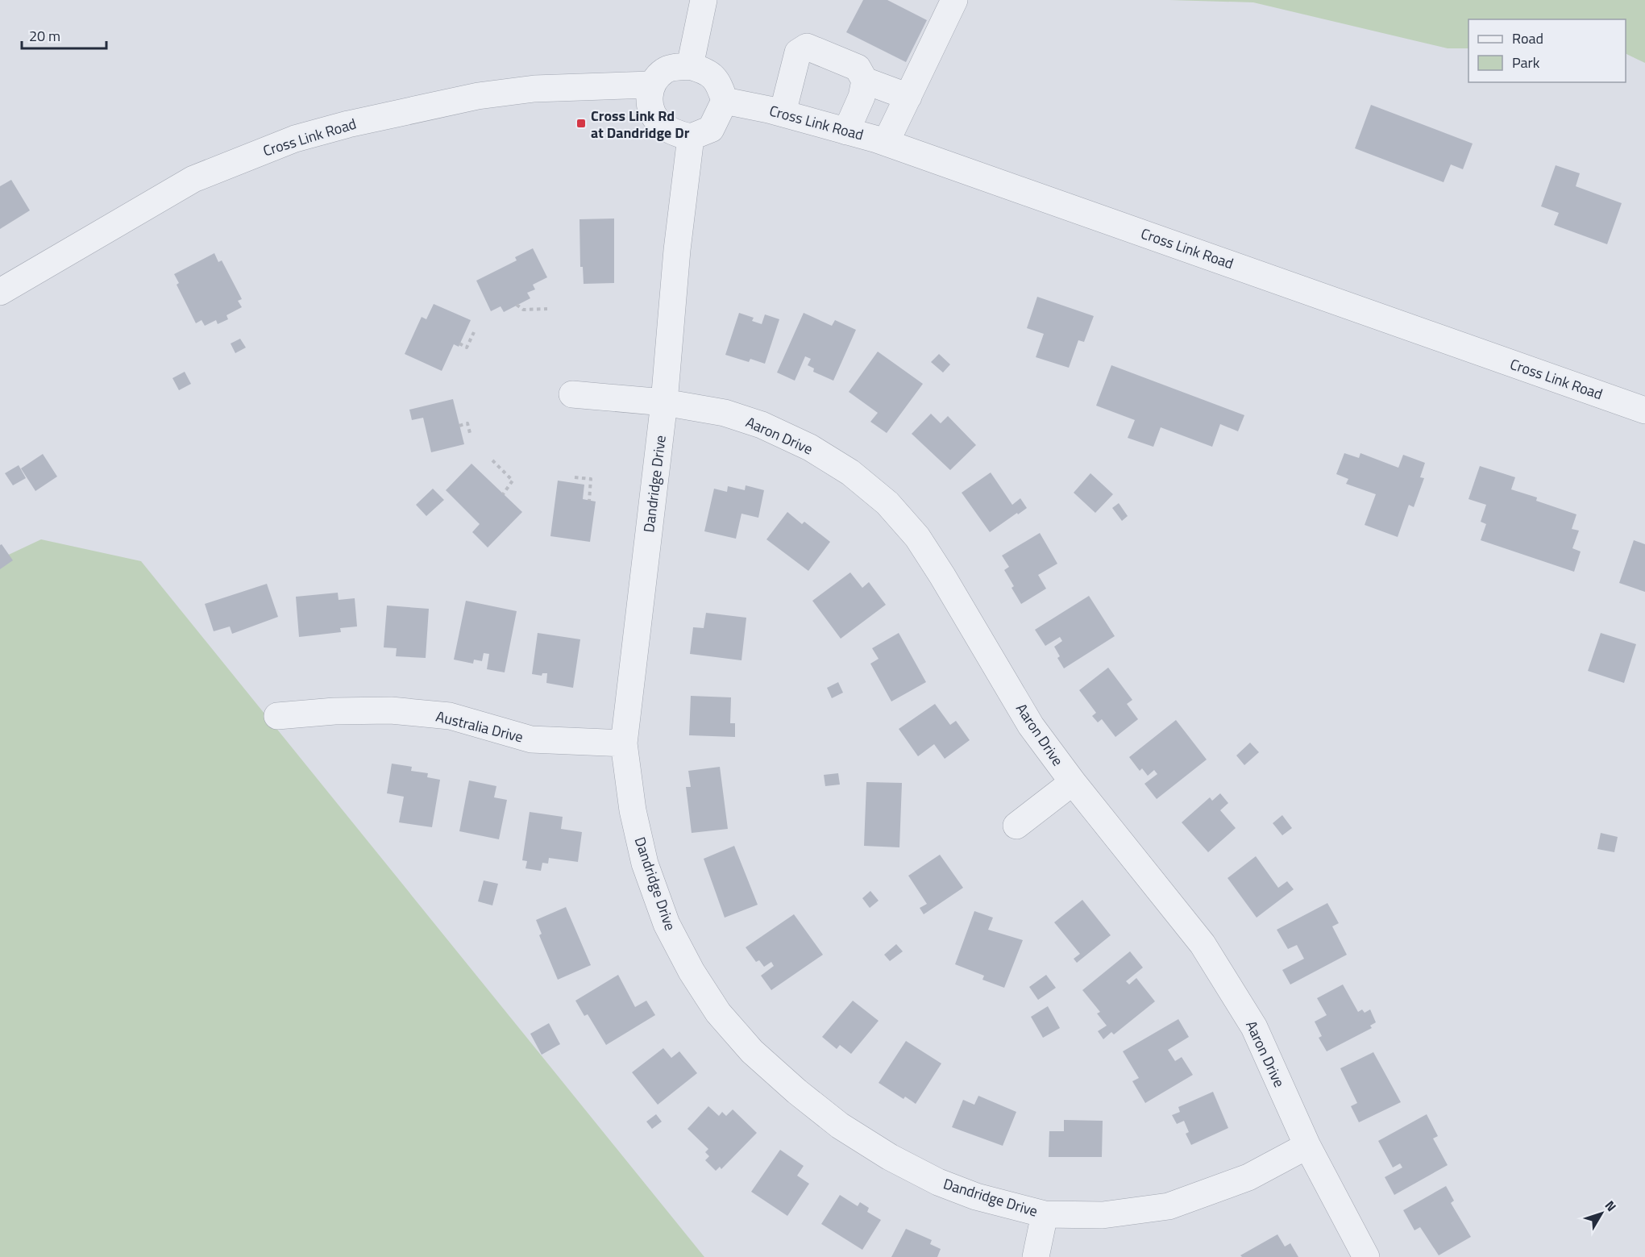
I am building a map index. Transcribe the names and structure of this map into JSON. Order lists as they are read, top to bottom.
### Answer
{
  "streets": {
    "street": [
      "Cross Link Road",
      "Aaron Drive",
      "Dandridge Drive",
      "Australia Drive"
    ]
  },
  "crossings": [
    ["Cross Link Road", "Dandridge Drive"],
    ["Aaron Drive", "Dandridge Drive"],
    ["Dandridge Drive", "Australia Drive"]
  ],
  "places": {
    "transit": ["Cross Link Rd at Dandridge Dr"]
  },
  "legend": ["Road", "Park"],
  "scale_bar": "20 m",
  "north": "top right"
}
